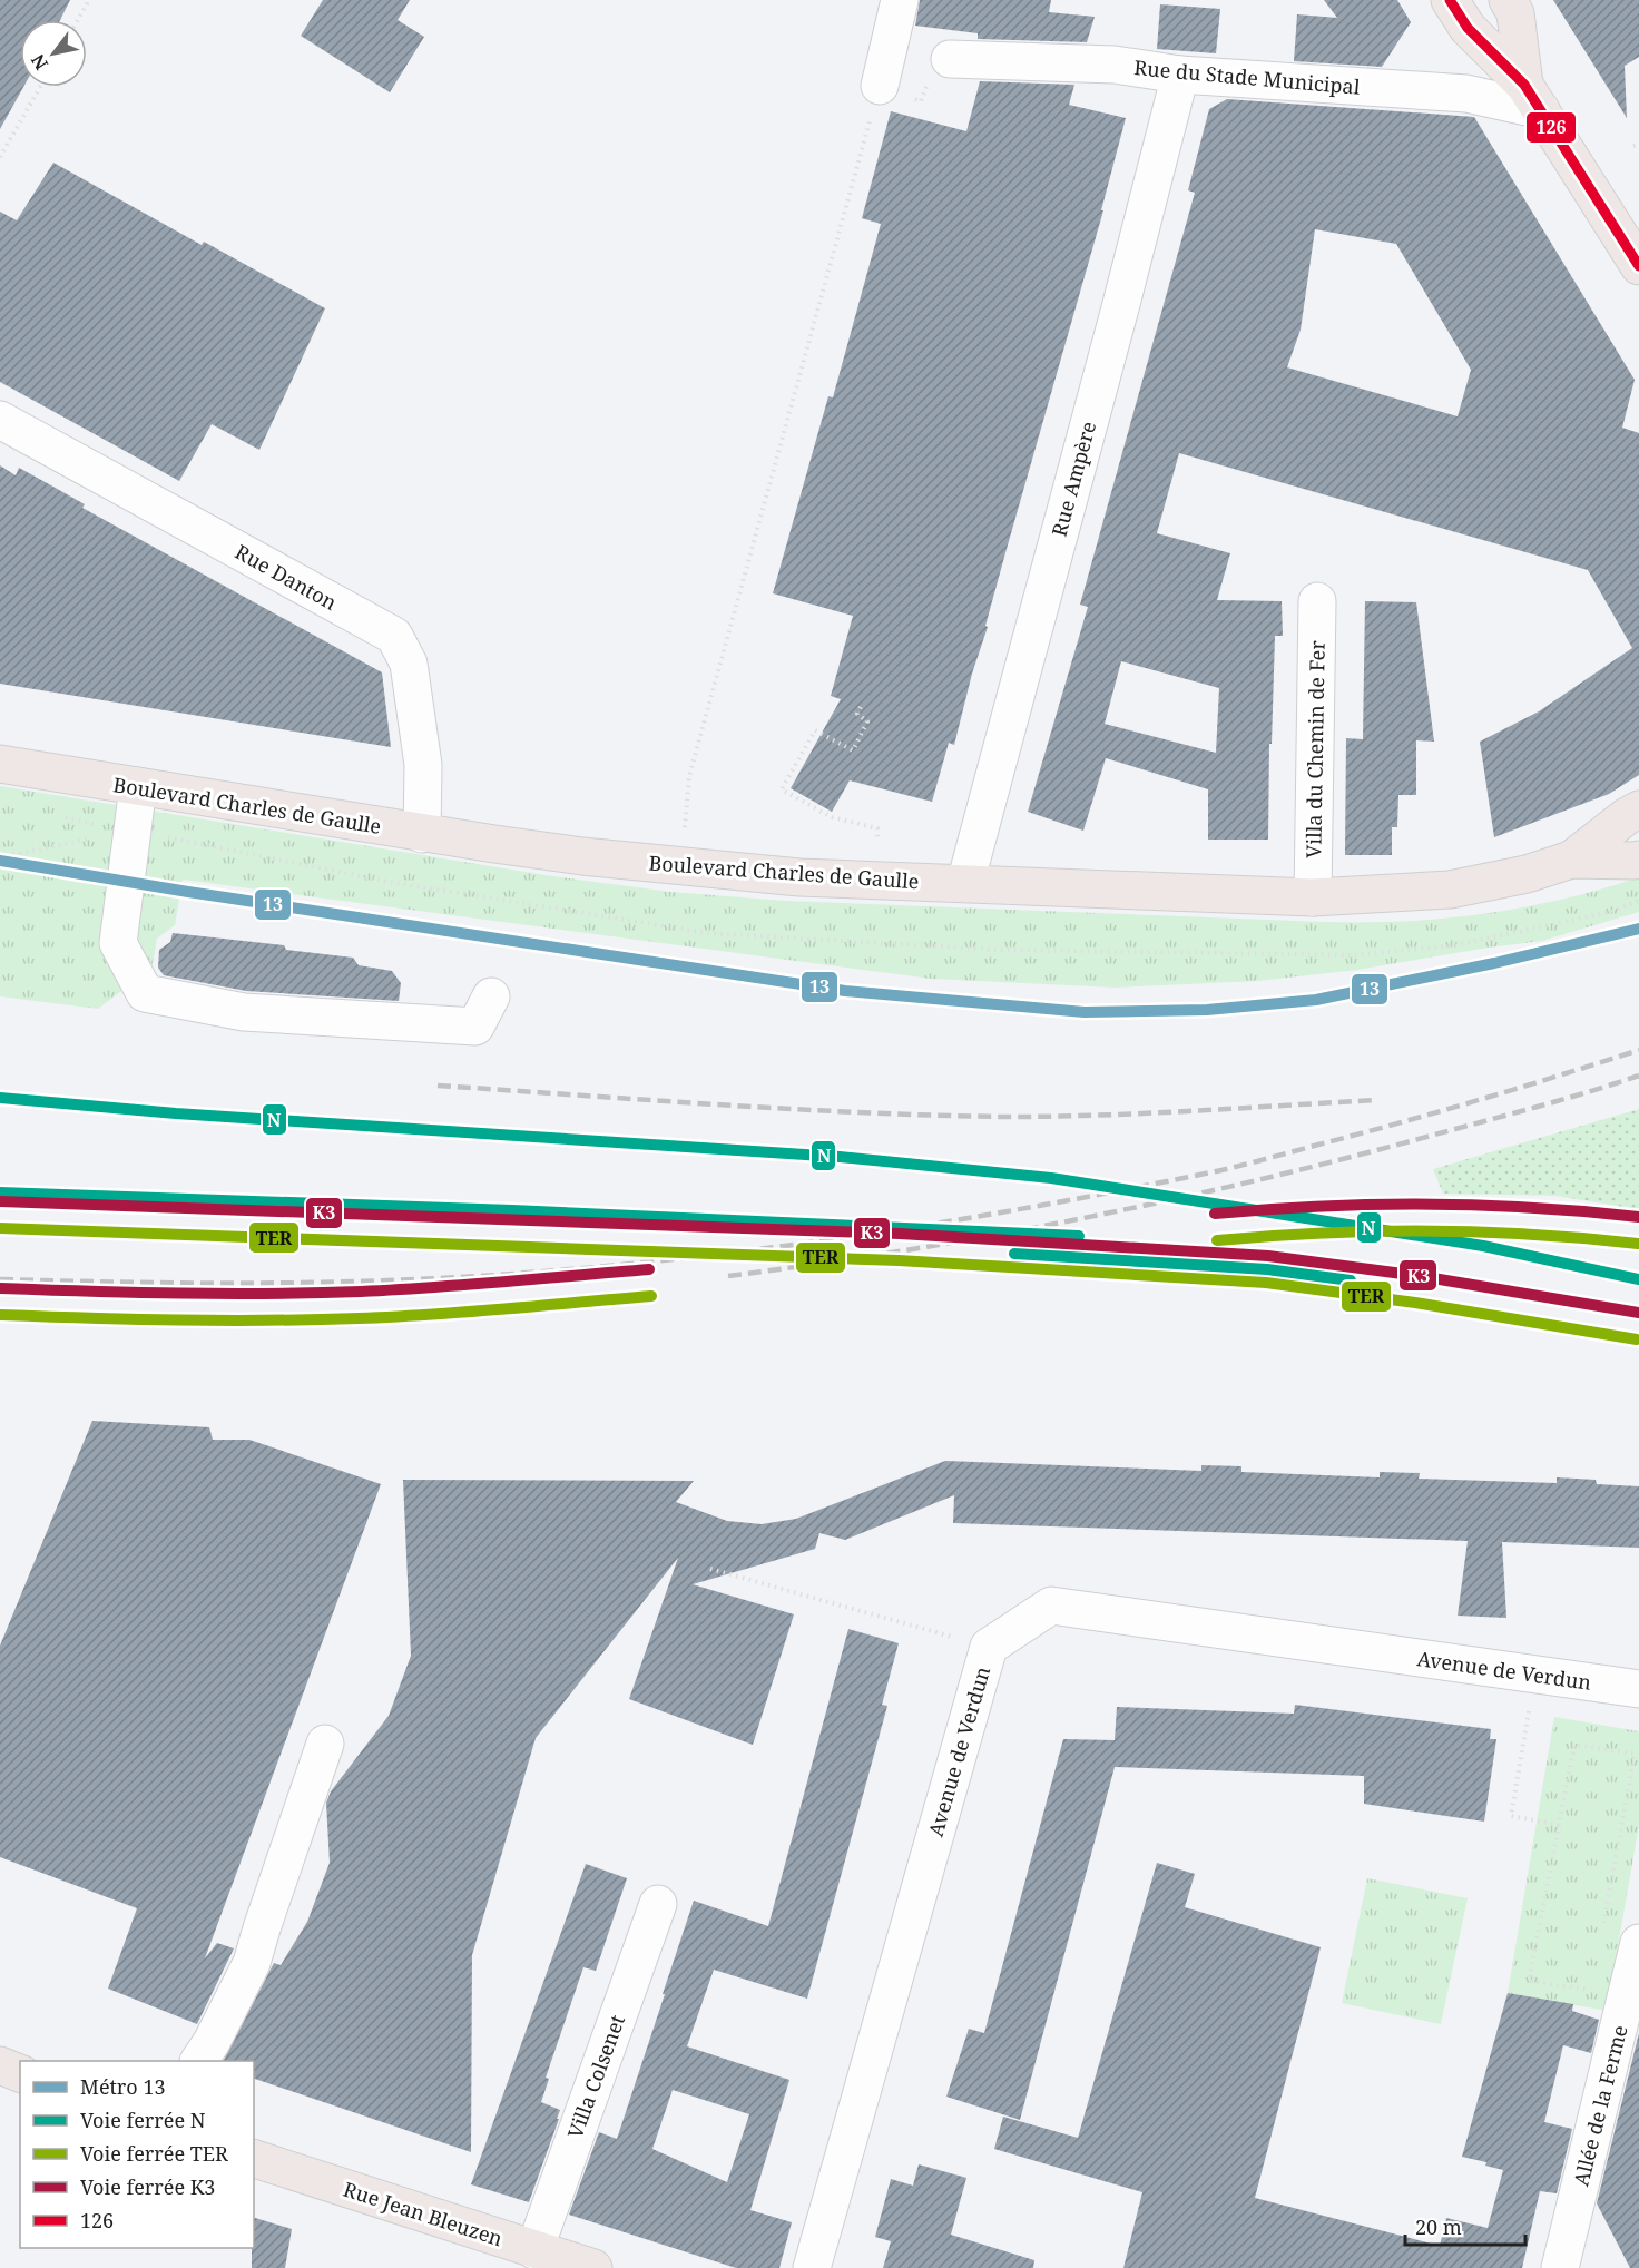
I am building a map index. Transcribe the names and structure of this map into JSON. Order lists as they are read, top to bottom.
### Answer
{
  "streets": {
    "main road": ["Boulevard Charles de Gaulle", "Rue Jean Bleuzen"],
    "street": [
      "Rue du Stade Municipal",
      "Rue Ampère",
      "Rue Danton",
      "Villa du Chemin de Fer",
      "Avenue de Verdun",
      "Villa Colsenet",
      "Allée de la Ferme"
    ]
  },
  "crossings": [
    ["Rue du Stade Municipal", "Rue Ampère"],
    ["Rue Ampère", "Boulevard Charles de Gaulle"],
    ["Rue Danton", "Boulevard Charles de Gaulle"],
    ["Villa du Chemin de Fer", "Boulevard Charles de Gaulle"],
    ["Villa Colsenet", "Rue Jean Bleuzen"]
  ],
  "lines": [
    "transit line 126",
    "metro line 13",
    "rail line N",
    "rail line K3",
    "rail line TER"
  ],
  "legend": [
    "Métro 13",
    "Voie ferrée N",
    "Voie ferrée TER",
    "Voie ferrée K3",
    "126"
  ],
  "scale_bar": "20 m",
  "north": "bottom left"
}
